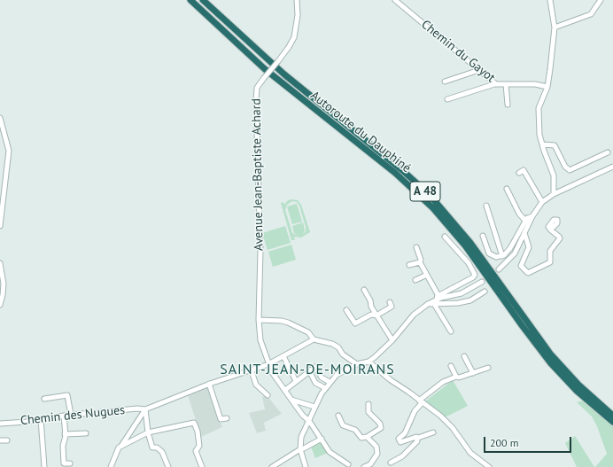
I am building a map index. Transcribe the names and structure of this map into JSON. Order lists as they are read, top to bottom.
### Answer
{
  "streets": {
    "highway": ["Autoroute du Dauphiné", "A 48"],
    "street": ["Chemin du Gayot", "Avenue Jean-Baptiste Achard", "Chemin des Nugues"]
  },
  "districts": ["SAINT-JEAN-DE-MOIRANS"],
  "scale_bar": "200 m"
}
